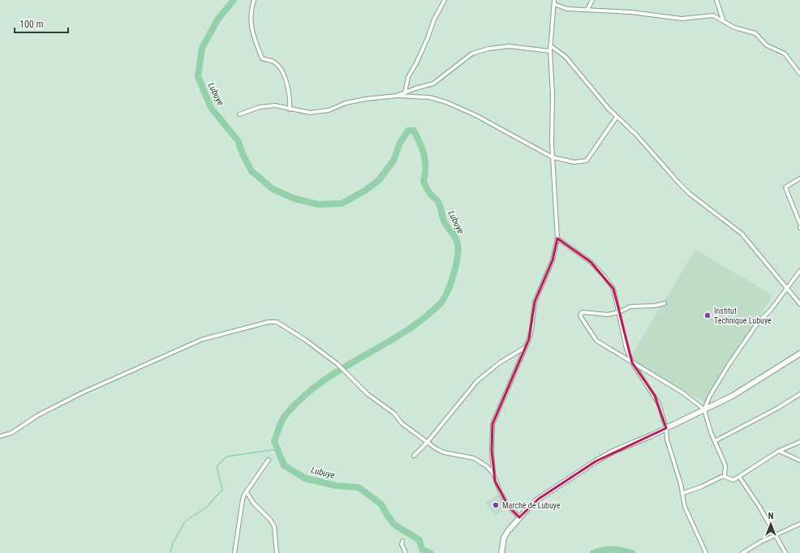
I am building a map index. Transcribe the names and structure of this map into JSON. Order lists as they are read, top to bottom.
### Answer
{
  "water": ["Lubuye"],
  "places": ["Institut Technique Lubuye", "Marché de Lubuye"],
  "scale_bar": "100 m",
  "north": "top"
}
